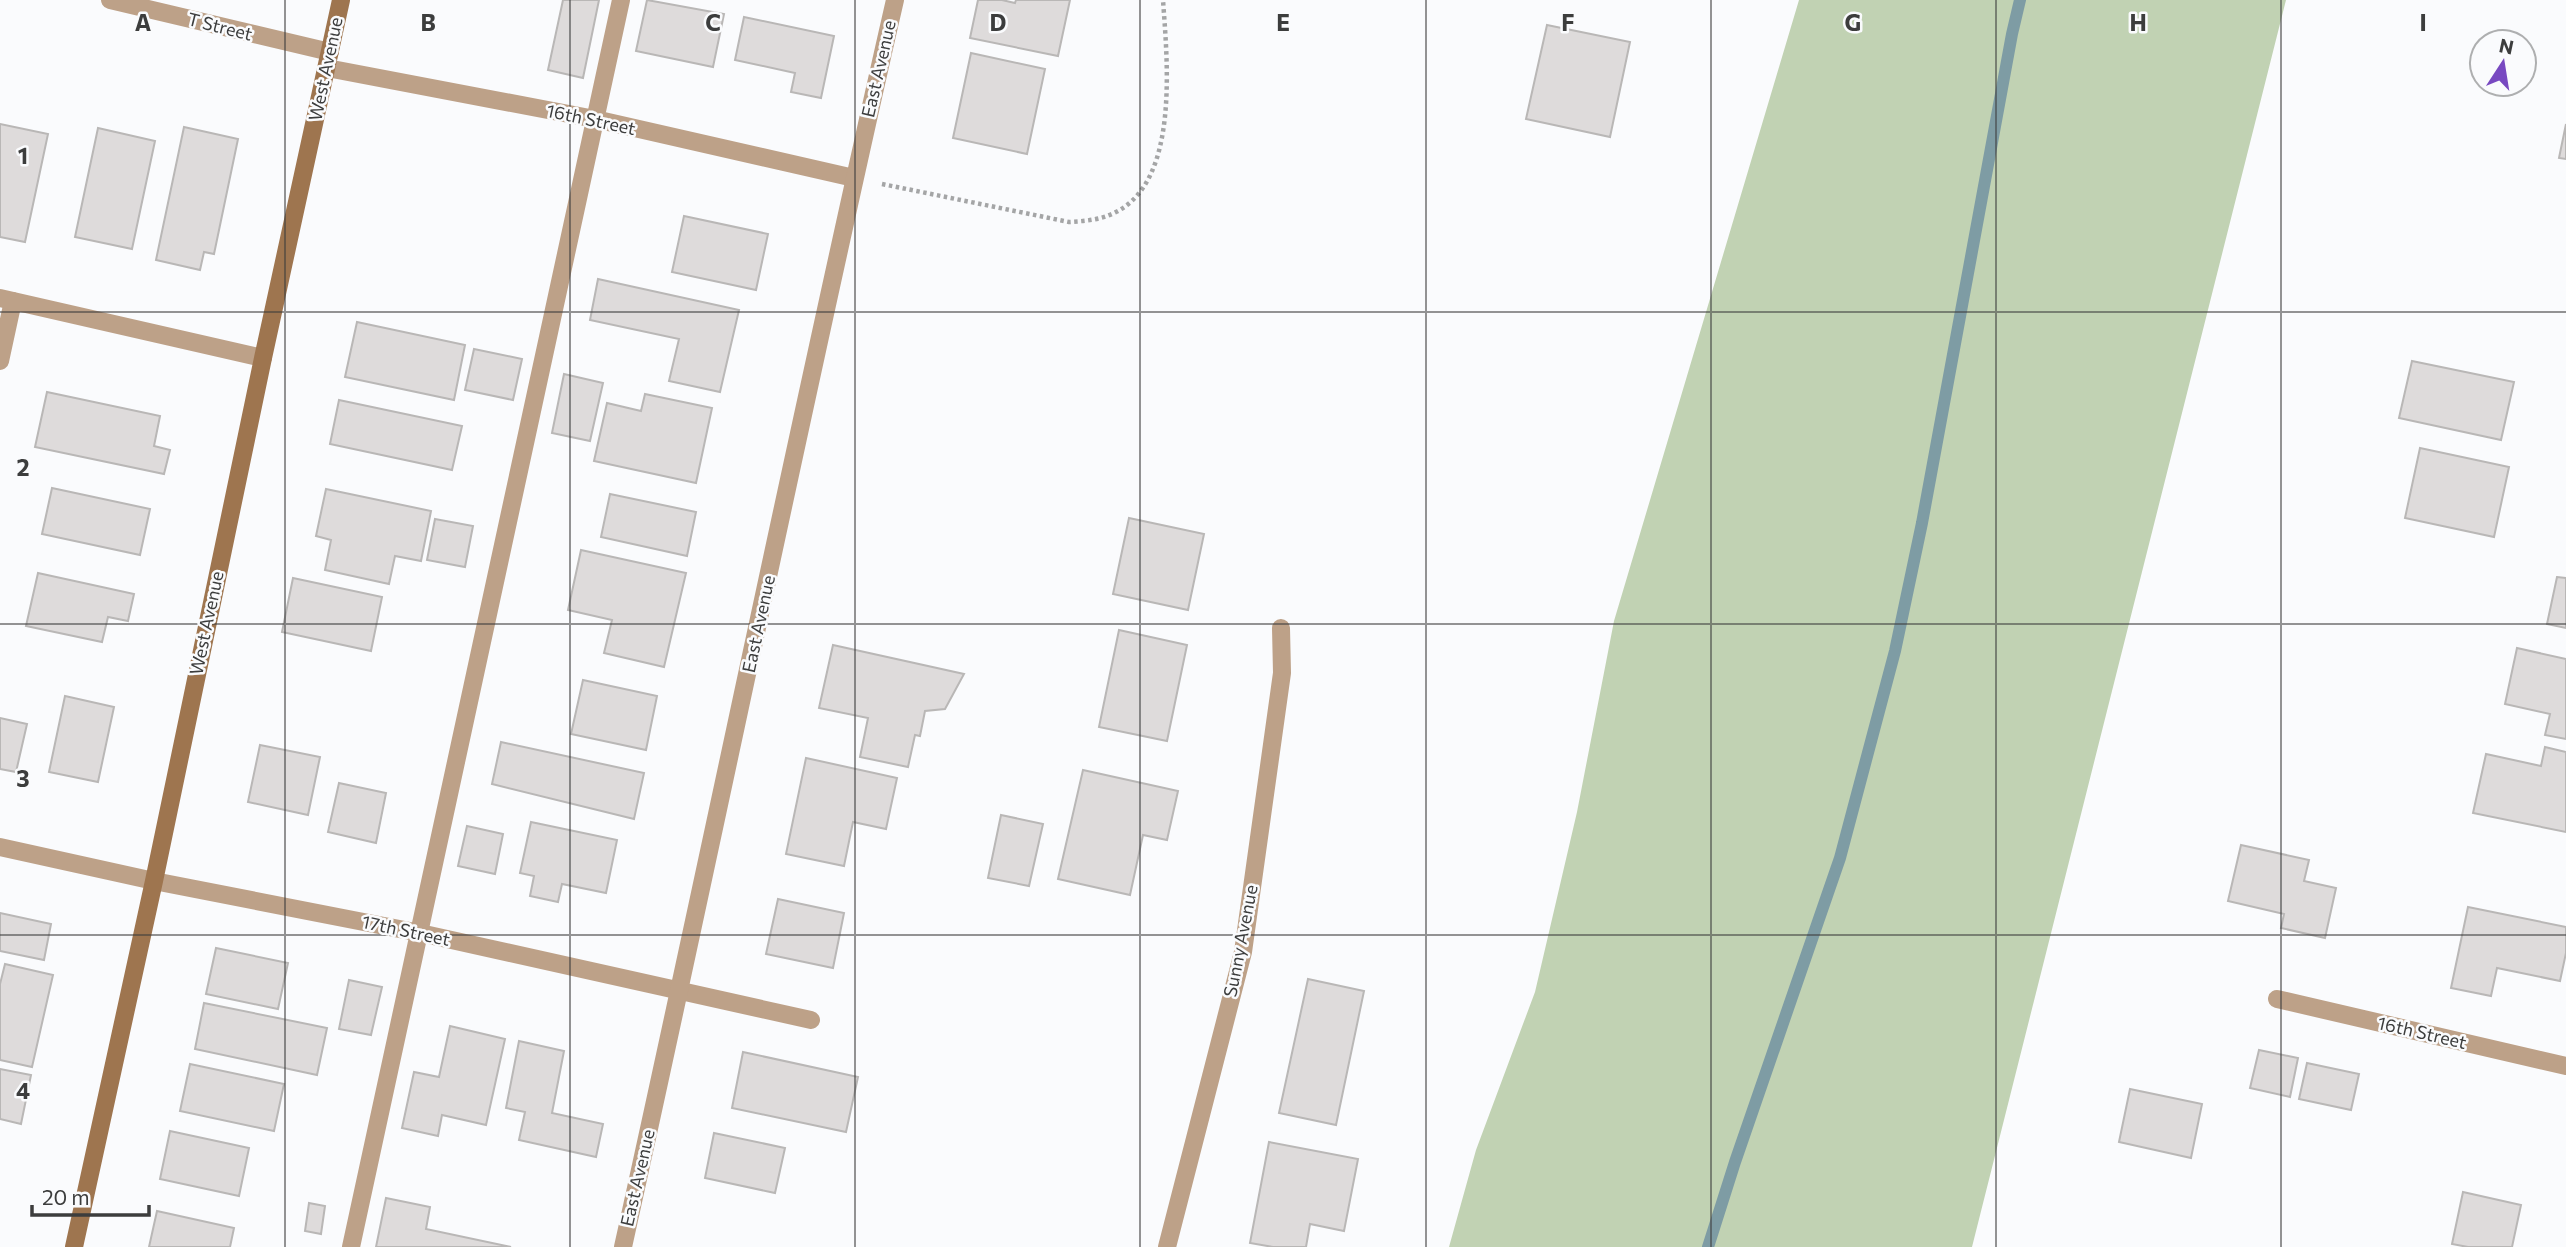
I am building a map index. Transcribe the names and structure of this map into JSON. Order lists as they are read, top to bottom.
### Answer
{
  "streets": {
    "main road": ["West Avenue"],
    "street": [
      "T Street",
      "East Avenue",
      "16th Street",
      "17th Street",
      "Sunny Avenue"
    ]
  },
  "crossings": [
    ["T Street", "West Avenue"],
    ["T Street", "16th Street"],
    ["West Avenue", "16th Street"],
    ["West Avenue", "17th Street"],
    ["East Avenue", "16th Street"],
    ["East Avenue", "17th Street"]
  ],
  "scale_bar": "20 m",
  "north": "top",
  "grid": {
    "columns": [
      "A",
      "B",
      "C",
      "D",
      "E",
      "F",
      "G",
      "H",
      "I"
    ],
    "rows": [
      "1",
      "2",
      "3",
      "4"
    ]
  }
}
